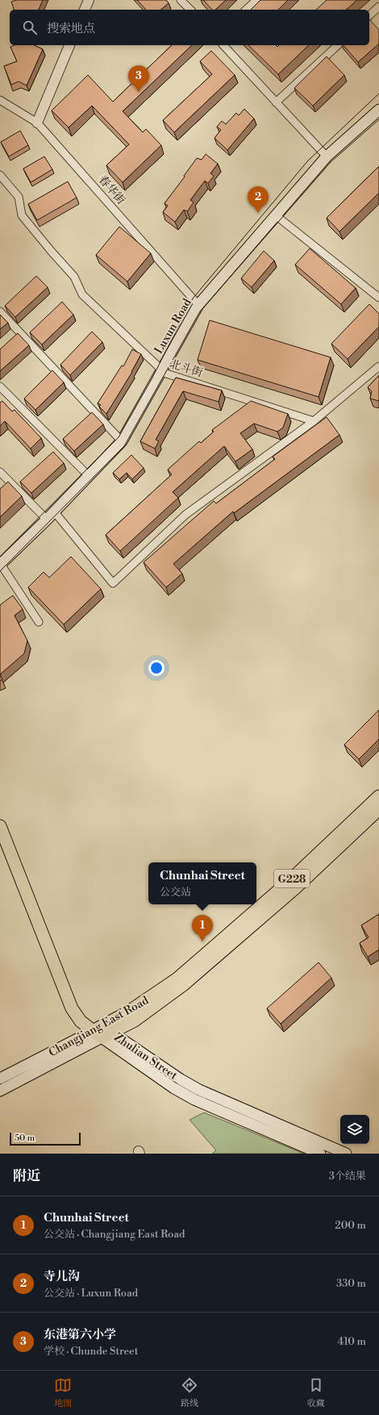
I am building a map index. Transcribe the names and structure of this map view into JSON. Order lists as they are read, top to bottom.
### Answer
{
  "streets": {
    "highway": ["G228", "Changjiang East Road"],
    "main road": ["Luxun Road", "Zhulian Street"],
    "street": ["春华街", "北斗街"]
  },
  "crossings": [
    ["春华街", "Luxun Road"],
    ["Luxun Road", "北斗街"],
    ["Changjiang East Road", "Zhulian Street"]
  ],
  "scale_bar": "50 m",
  "page": {
    "search": "搜索地点",
    "pins": ["3", "2", "1"],
    "popup": ["Chunhai Street", "公交站"],
    "scale": "50 m",
    "heading": ["附近", "3个结果"],
    "list": [
      {
        "mark": "1",
        "name": "Chunhai Street",
        "note": "公交站 · Changjiang East Road",
        "value": "200 m"
      },
      {
        "mark": "2",
        "name": "寺儿沟",
        "note": "公交站 · Luxun Road",
        "value": "330 m"
      },
      {
        "mark": "3",
        "name": "东港第六小学",
        "note": "学校 · Chunde Street",
        "value": "410 m"
      }
    ],
    "nav": ["地图", "路线", "收藏"]
  }
}
